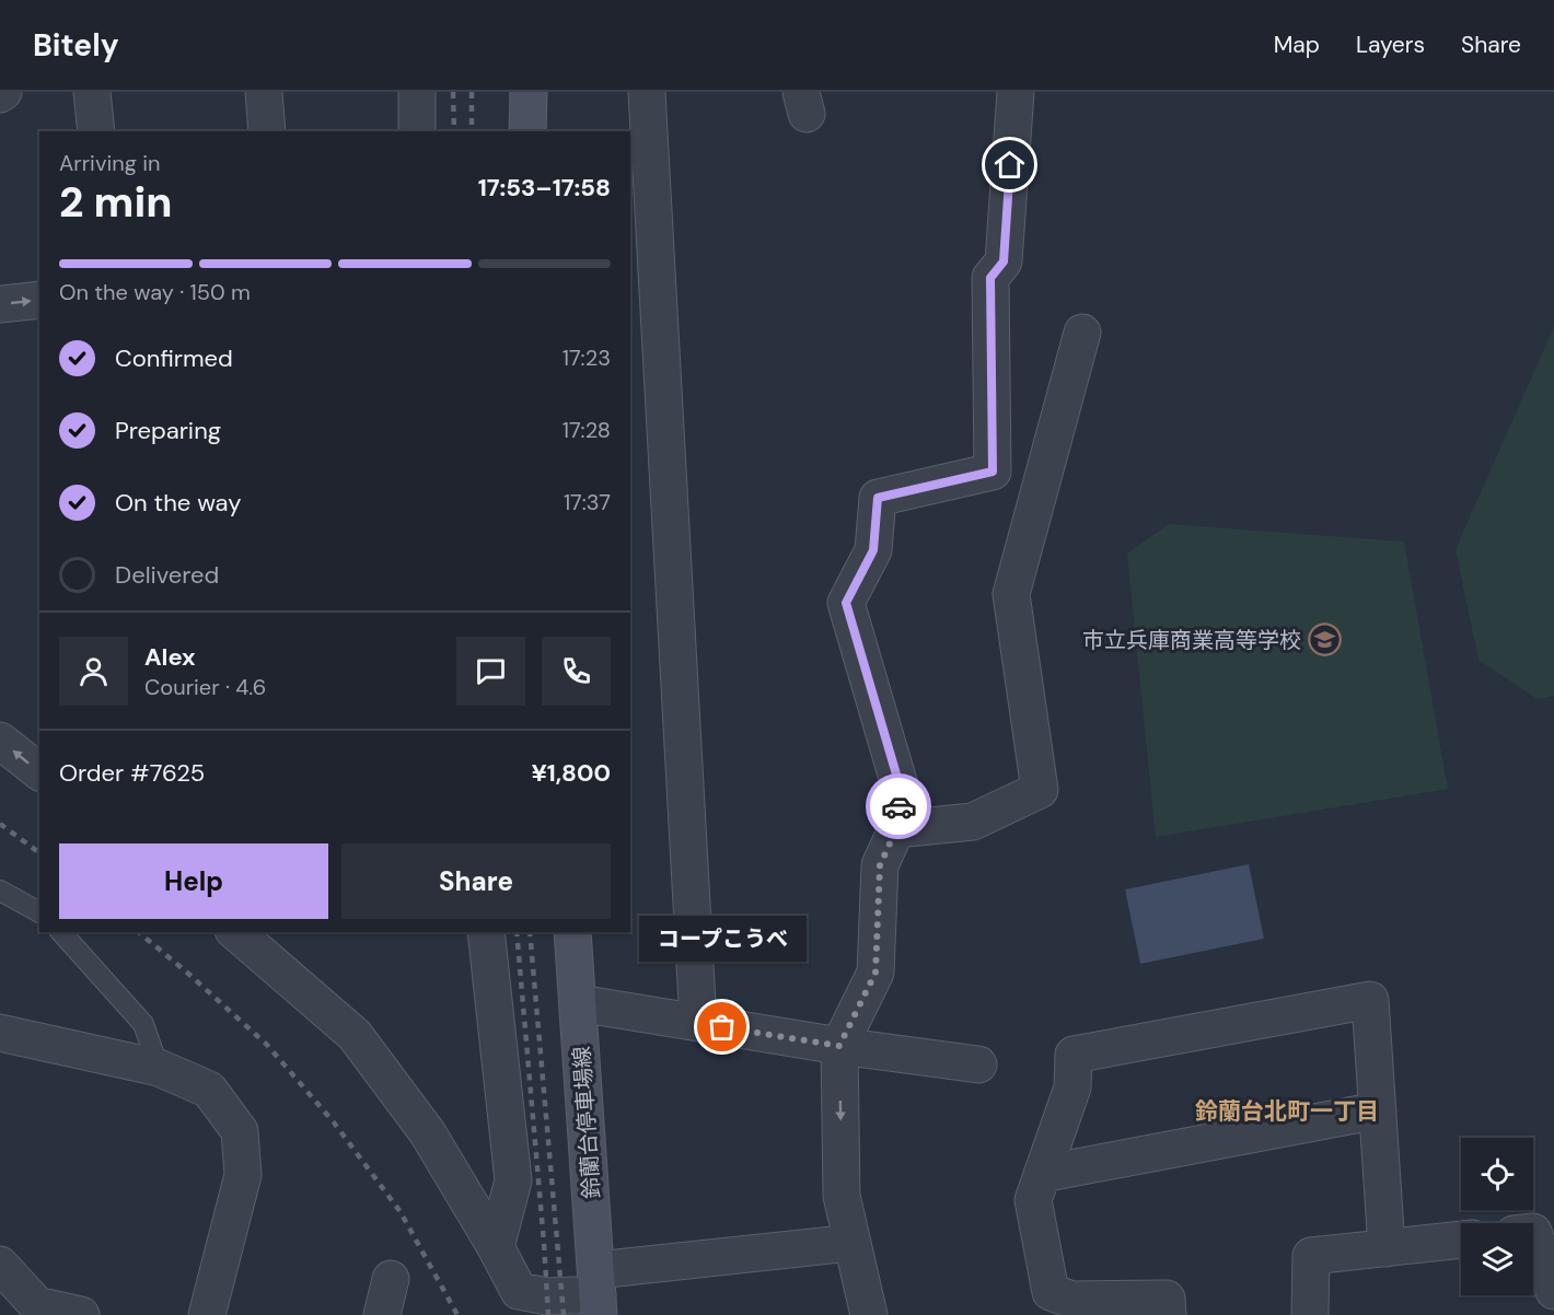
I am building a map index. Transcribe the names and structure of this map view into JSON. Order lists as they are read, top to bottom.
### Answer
{
  "streets": {
    "main road": ["鈴蘭台停車場線"]
  },
  "districts": ["鈴蘭台北町一丁目"],
  "places": {
    "school or university": ["市立兵庫商業高等学校"],
    "other": ["コープこうべ"]
  },
  "page": {
    "header": "Bitely",
    "nav": ["Map", "Layers", "Share"],
    "heading": ["2 min", "Arriving in", "17:53–17:58"],
    "panel": [
      "Alex",
      "Courier · 4.6",
      "Order #7625",
      "¥1,800"
    ],
    "bar": "On the way · 150 m",
    "list": [
      ["Confirmed", "17:23"],
      ["Preparing", "17:28"],
      ["On the way", "17:37"],
      "Delivered"
    ],
    "buttons": ["Help", "Share"],
    "bubble": "コープこうべ"
  }
}
